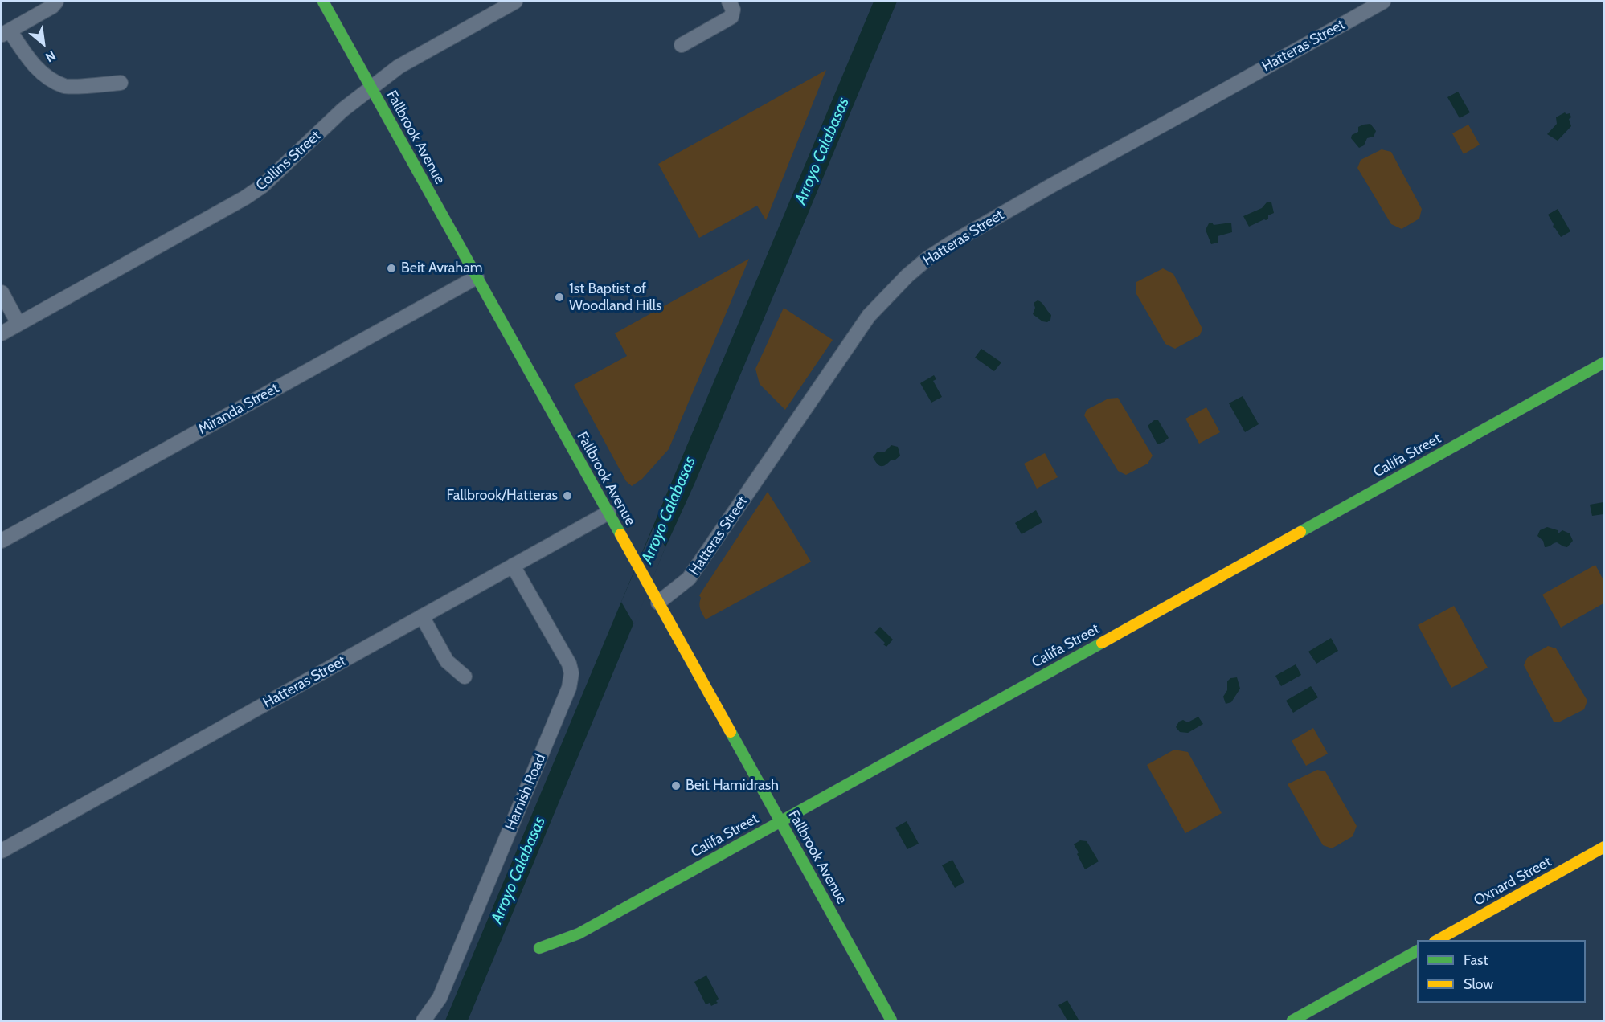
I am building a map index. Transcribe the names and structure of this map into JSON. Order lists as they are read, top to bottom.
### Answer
{
  "streets": {
    "street": [
      "Hatteras Street",
      "Fallbrook Avenue",
      "Collins Street",
      "Miranda Street",
      "Califa Street",
      "Harnish Road",
      "Oxnard Street"
    ]
  },
  "crossings": [
    ["Hatteras Street", "Fallbrook Avenue"],
    ["Hatteras Street", "Harnish Road"],
    ["Fallbrook Avenue", "Collins Street"],
    ["Fallbrook Avenue", "Miranda Street"],
    ["Fallbrook Avenue", "Califa Street"]
  ],
  "water": ["Arroyo Calabasas"],
  "places": [
    "Beit Avraham",
    "1st Baptist of Woodland Hills",
    "Fallbrook/Hatteras",
    "Beit Hamidrash"
  ],
  "legend": ["Fast", "Slow"],
  "north": "bottom right"
}
